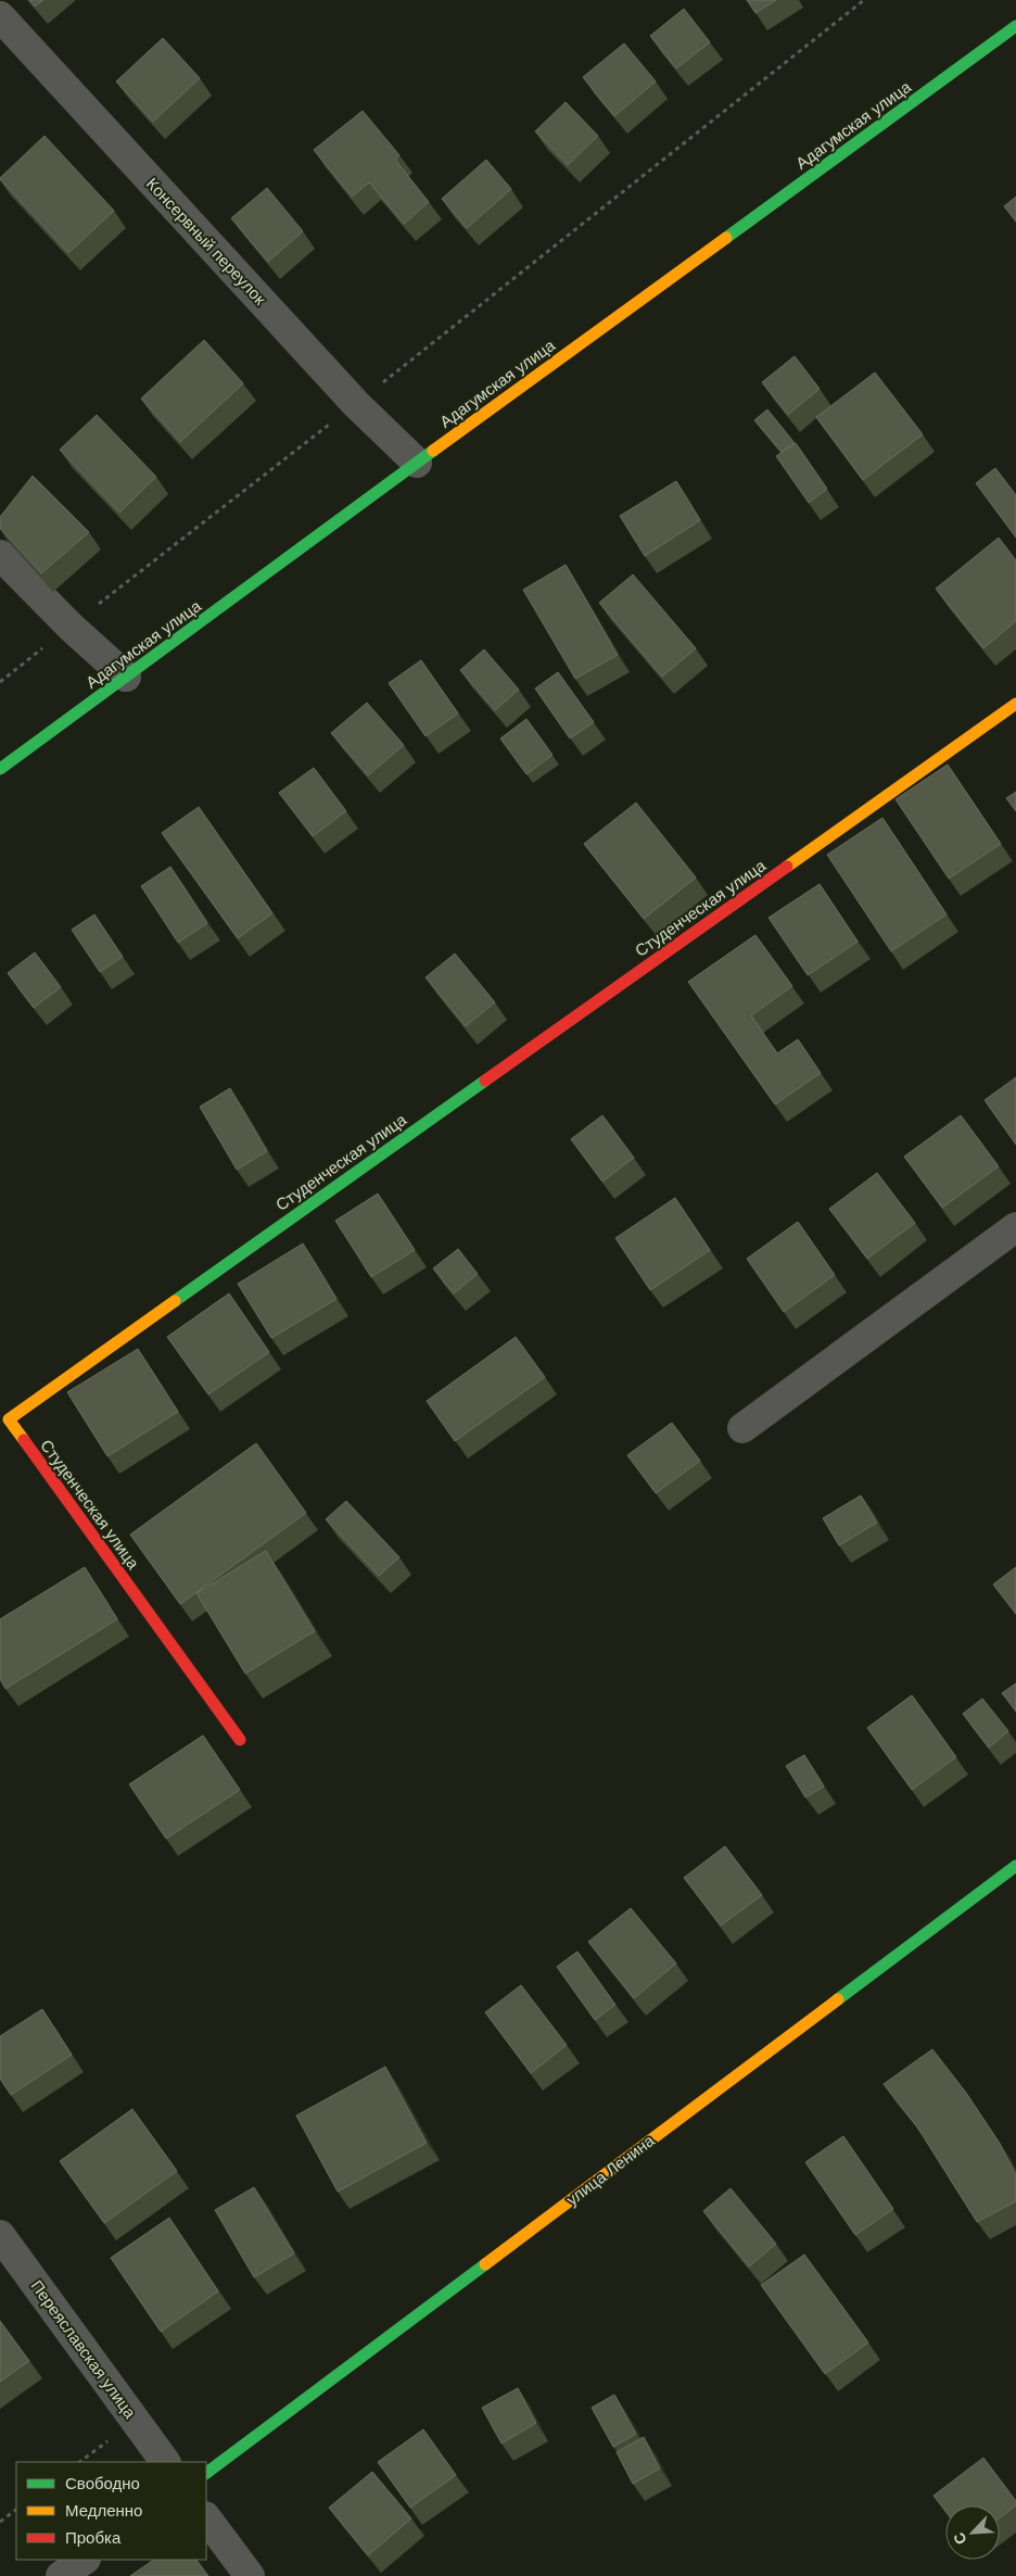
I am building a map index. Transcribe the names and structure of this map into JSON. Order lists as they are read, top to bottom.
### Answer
{
  "streets": {
    "street": [
      "Адагумская улица",
      "Консервный переулок",
      "Студенческая улица",
      "улица Ленина",
      "Переяславская улица"
    ]
  },
  "crossings": [
    ["Адагумская улица", "Консервный переулок"]
  ],
  "legend": ["Свободно", "Медленно", "Пробка"],
  "north": "bottom left"
}
